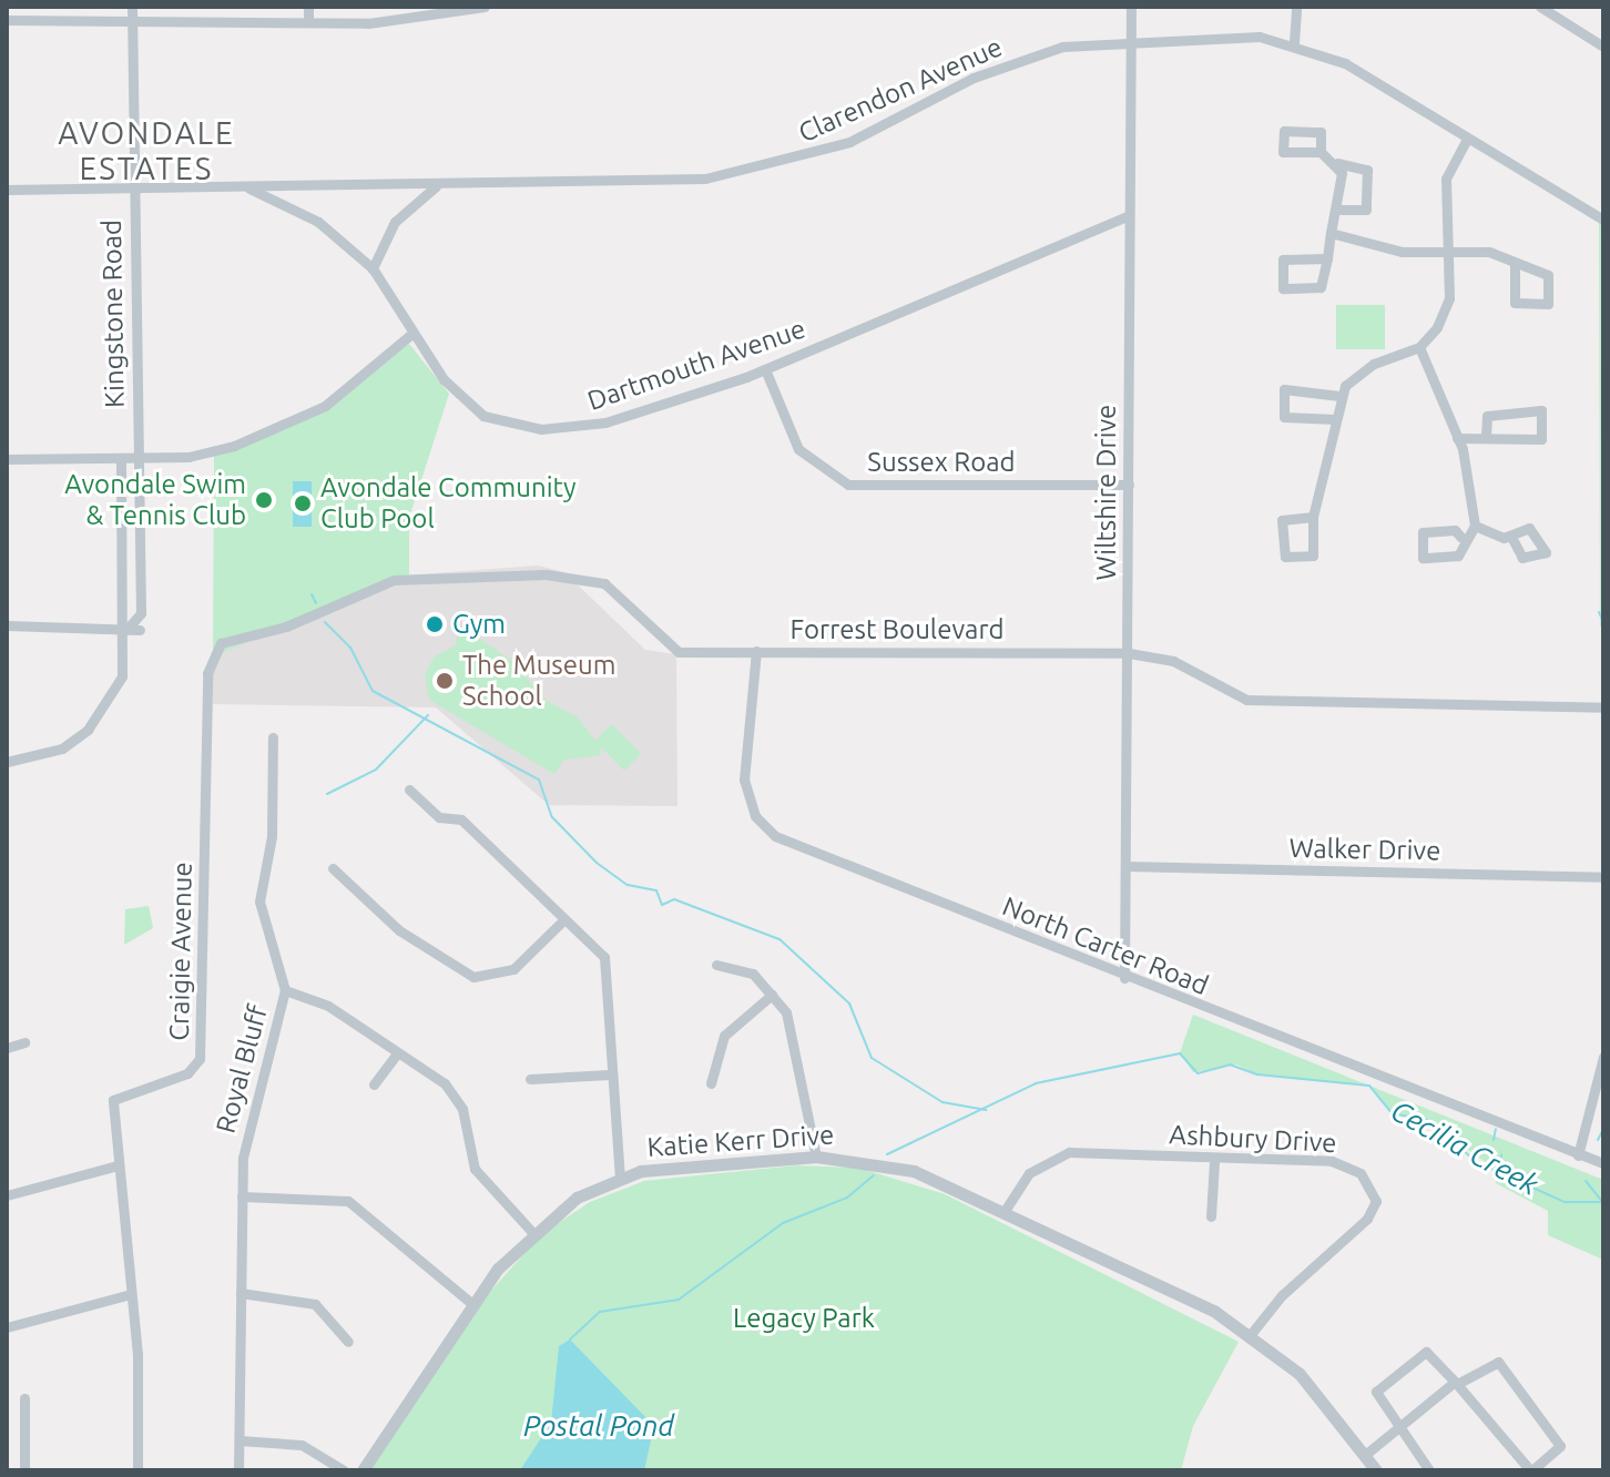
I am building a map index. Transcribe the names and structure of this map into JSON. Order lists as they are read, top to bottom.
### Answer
{
  "streets": {
    "street": [
      "Clarendon Avenue",
      "Kingstone Road",
      "Dartmouth Avenue",
      "Sussex Road",
      "Wiltshire Drive",
      "Forrest Boulevard",
      "Walker Drive",
      "North Carter Road",
      "Craigie Avenue",
      "Royal Bluff",
      "Ashbury Drive",
      "Katie Kerr Drive"
    ]
  },
  "crossings": [
    ["Clarendon Avenue", "Kingstone Road"],
    ["Clarendon Avenue", "Dartmouth Avenue"],
    ["Clarendon Avenue", "Wiltshire Drive"],
    ["Dartmouth Avenue", "Sussex Road"],
    ["Dartmouth Avenue", "Wiltshire Drive"],
    ["Sussex Road", "Wiltshire Drive"],
    ["Wiltshire Drive", "Forrest Boulevard"],
    ["Wiltshire Drive", "Walker Drive"],
    ["Wiltshire Drive", "North Carter Road"],
    ["Forrest Boulevard", "North Carter Road"],
    ["Forrest Boulevard", "Craigie Avenue"],
    ["Ashbury Drive", "Katie Kerr Drive"]
  ],
  "districts": ["AVONDALE ESTATES"],
  "water": ["Cecilia Creek", "Postal Pond"],
  "parks": ["Legacy Park"],
  "places": [
    "Avondale Swim & Tennis Club",
    "Avondale Community Club Pool",
    "Gym",
    "The Museum School"
  ]
}
